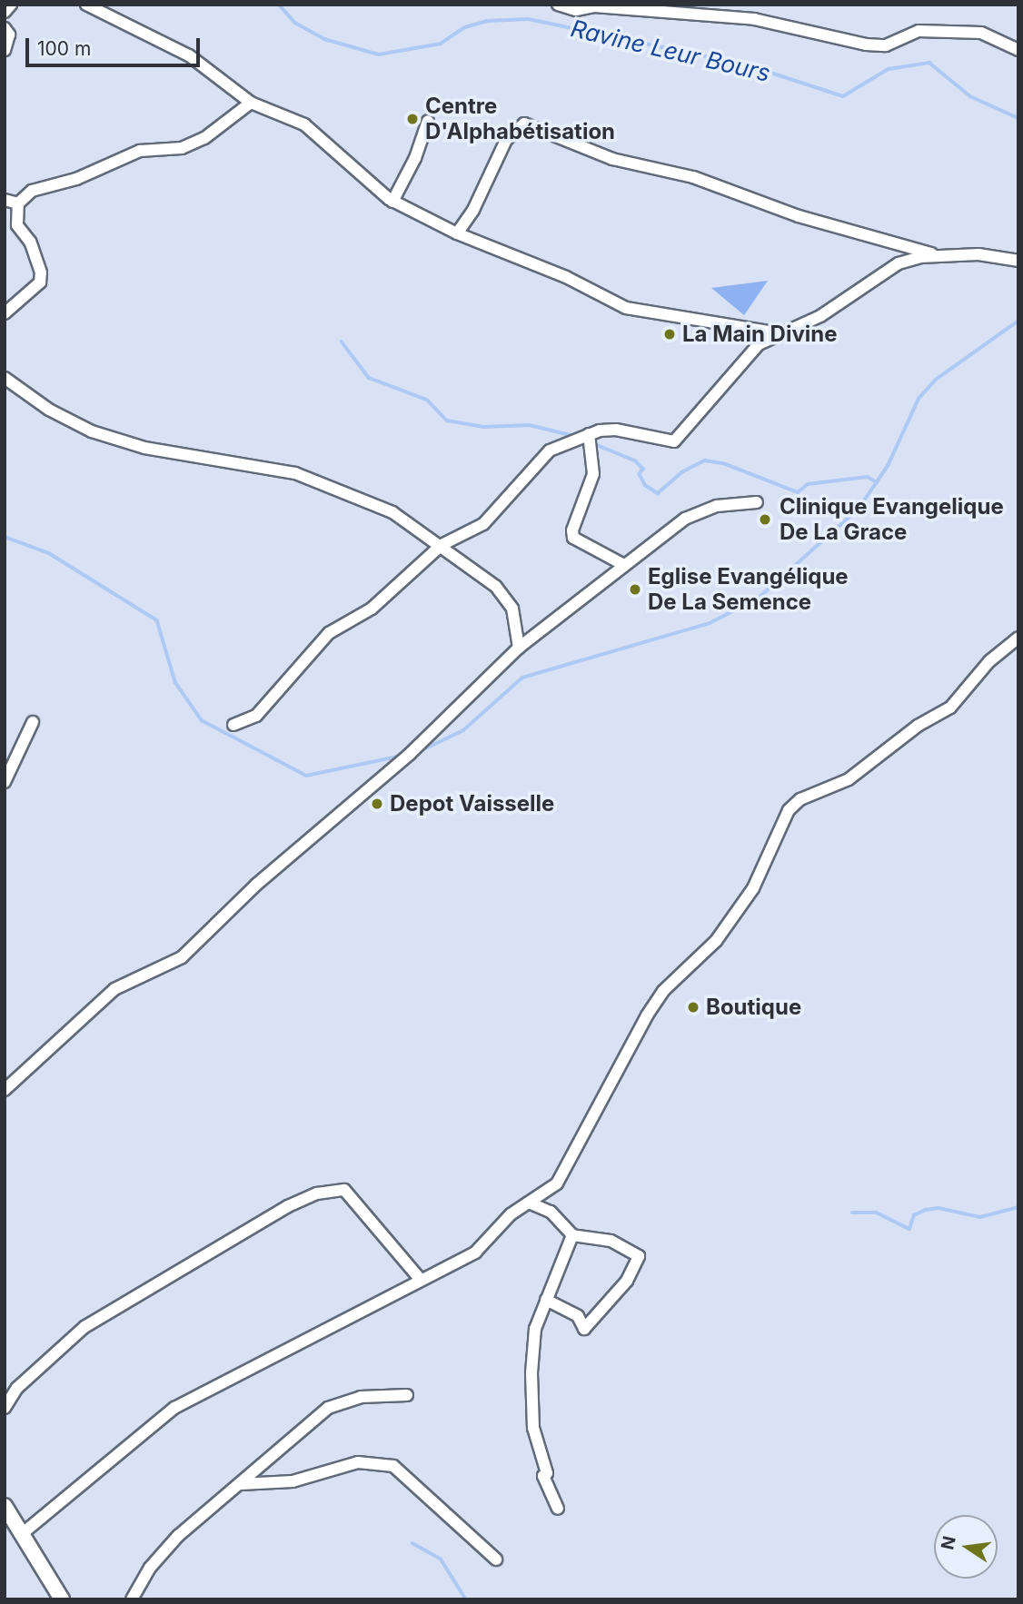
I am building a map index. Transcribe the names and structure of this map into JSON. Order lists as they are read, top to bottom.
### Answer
{
  "water": ["Ravine Leur Bours"],
  "places": [
    "Centre D'Alphabétisation",
    "La Main Divine",
    "Clinique Evangelique De La Grace",
    "Eglise Evangélique De La Semence",
    "Depot Vaisselle",
    "Boutique"
  ],
  "scale_bar": "100 m",
  "north": "left"
}
